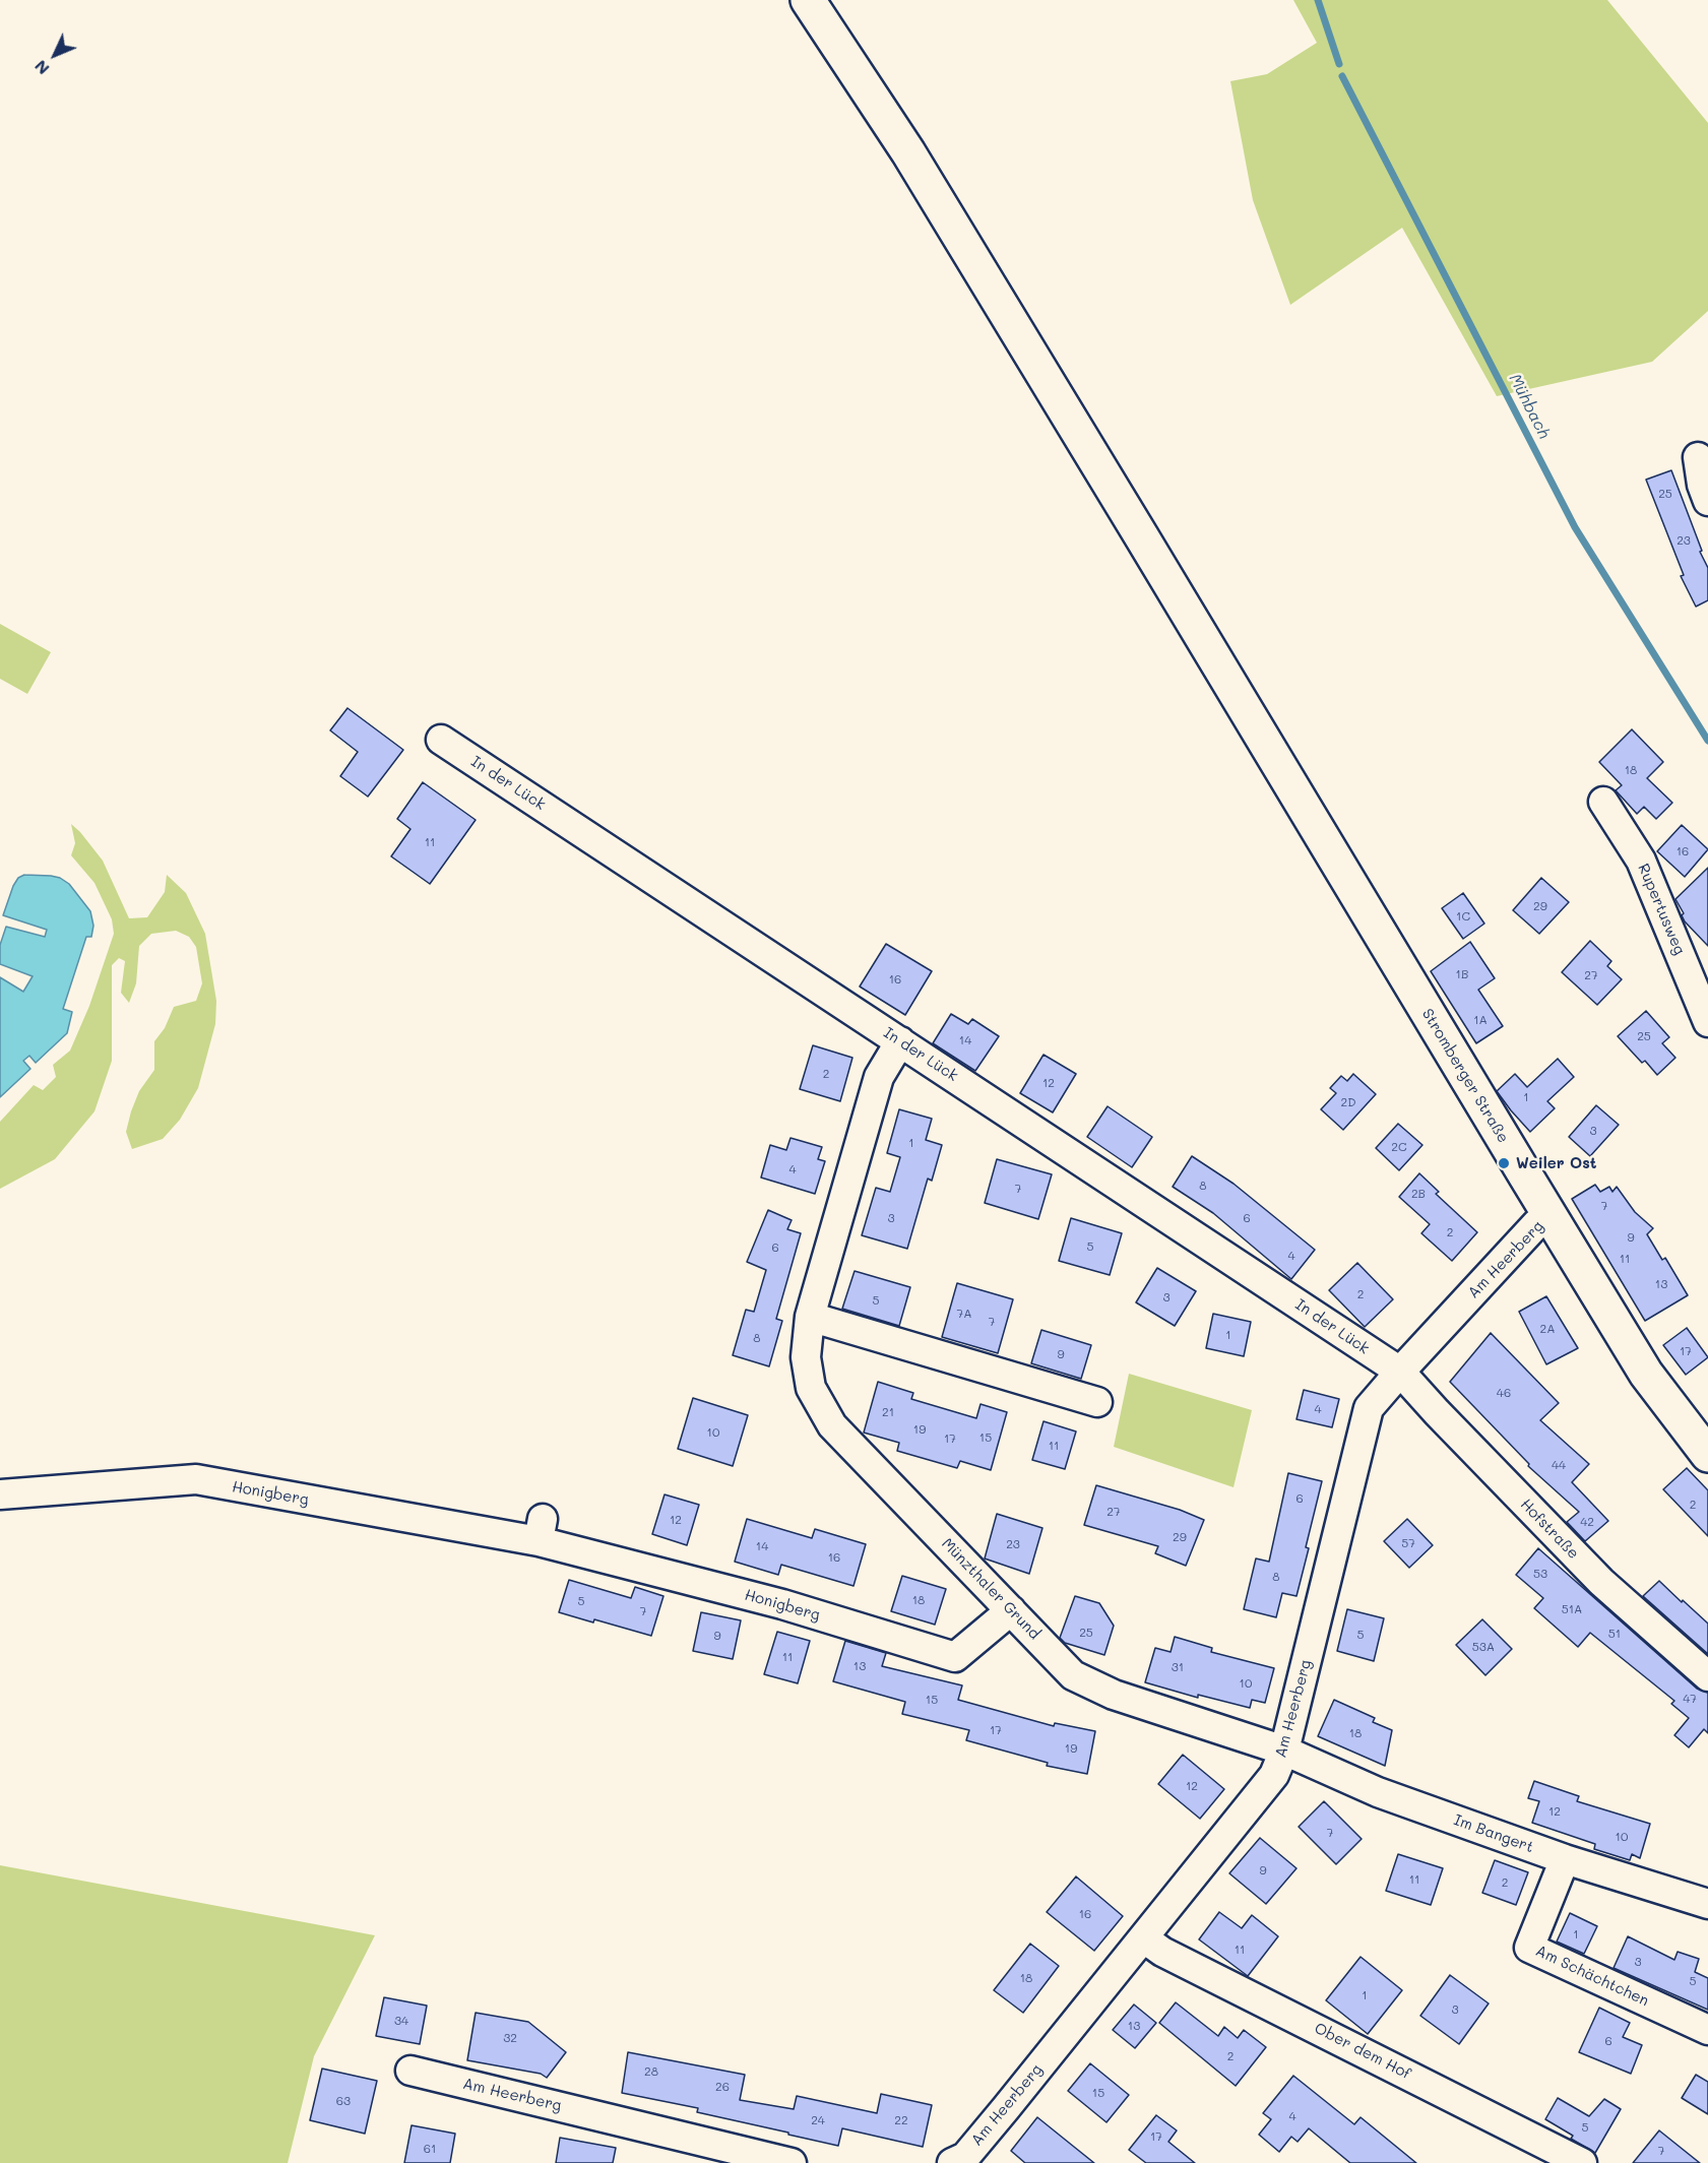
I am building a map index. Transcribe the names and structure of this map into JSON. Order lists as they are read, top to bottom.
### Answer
{
  "streets": {
    "main road": ["Stromberger Straße"],
    "street": [
      "In der Lück",
      "Rupertusweg",
      "Am Heerberg",
      "Honigberg",
      "Hofstraße",
      "Münzthaler Grund",
      "Im Bangert",
      "Am Schächtchen",
      "Ober dem Hof"
    ]
  },
  "crossings": [
    ["In der Lück", "Am Heerberg"],
    ["In der Lück", "Hofstraße"],
    ["In der Lück", "Münzthaler Grund"],
    ["Stromberger Straße", "Am Heerberg"],
    ["Am Heerberg", "Hofstraße"],
    ["Am Heerberg", "Münzthaler Grund"],
    ["Am Heerberg", "Im Bangert"],
    ["Am Heerberg", "Ober dem Hof"],
    ["Honigberg", "Münzthaler Grund"],
    ["Münzthaler Grund", "Im Bangert"],
    ["Im Bangert", "Am Schächtchen"]
  ],
  "water": ["Mühbach"],
  "places": ["Weiler Ost"],
  "house_numbers": [
    "25",
    "23",
    "18",
    "11",
    "16",
    "29",
    "1C",
    "1B",
    "27",
    "16",
    "1A",
    "25",
    "14",
    "2",
    "12",
    "1",
    "2D",
    "3",
    "1",
    "2C",
    "4",
    "8",
    "7",
    "2B",
    "7",
    "3",
    "6",
    "2",
    "9",
    "5",
    "6",
    "4",
    "11",
    "13",
    "2",
    "3",
    "5",
    "7A",
    "7",
    "2A",
    "1",
    "8",
    "17",
    "9",
    "46",
    "4",
    "21",
    "19",
    "10",
    "15",
    "17",
    "11",
    "44",
    "6",
    "2",
    "27",
    "12",
    "42",
    "29",
    "57",
    "23",
    "14",
    "16",
    "53",
    "8",
    "18",
    "5",
    "51A",
    "7",
    "25",
    "51",
    "5",
    "9",
    "53A",
    "11",
    "13",
    "31",
    "10",
    "47",
    "15",
    "17",
    "18",
    "19",
    "12",
    "12",
    "7",
    "10",
    "9",
    "11",
    "2",
    "16",
    "1",
    "11",
    "3",
    "18",
    "5",
    "1",
    "3",
    "34",
    "13",
    "32",
    "6",
    "2",
    "28",
    "26",
    "15",
    "63",
    "4",
    "24",
    "22",
    "5",
    "17",
    "61",
    "7"
  ],
  "north": "bottom left"
}
